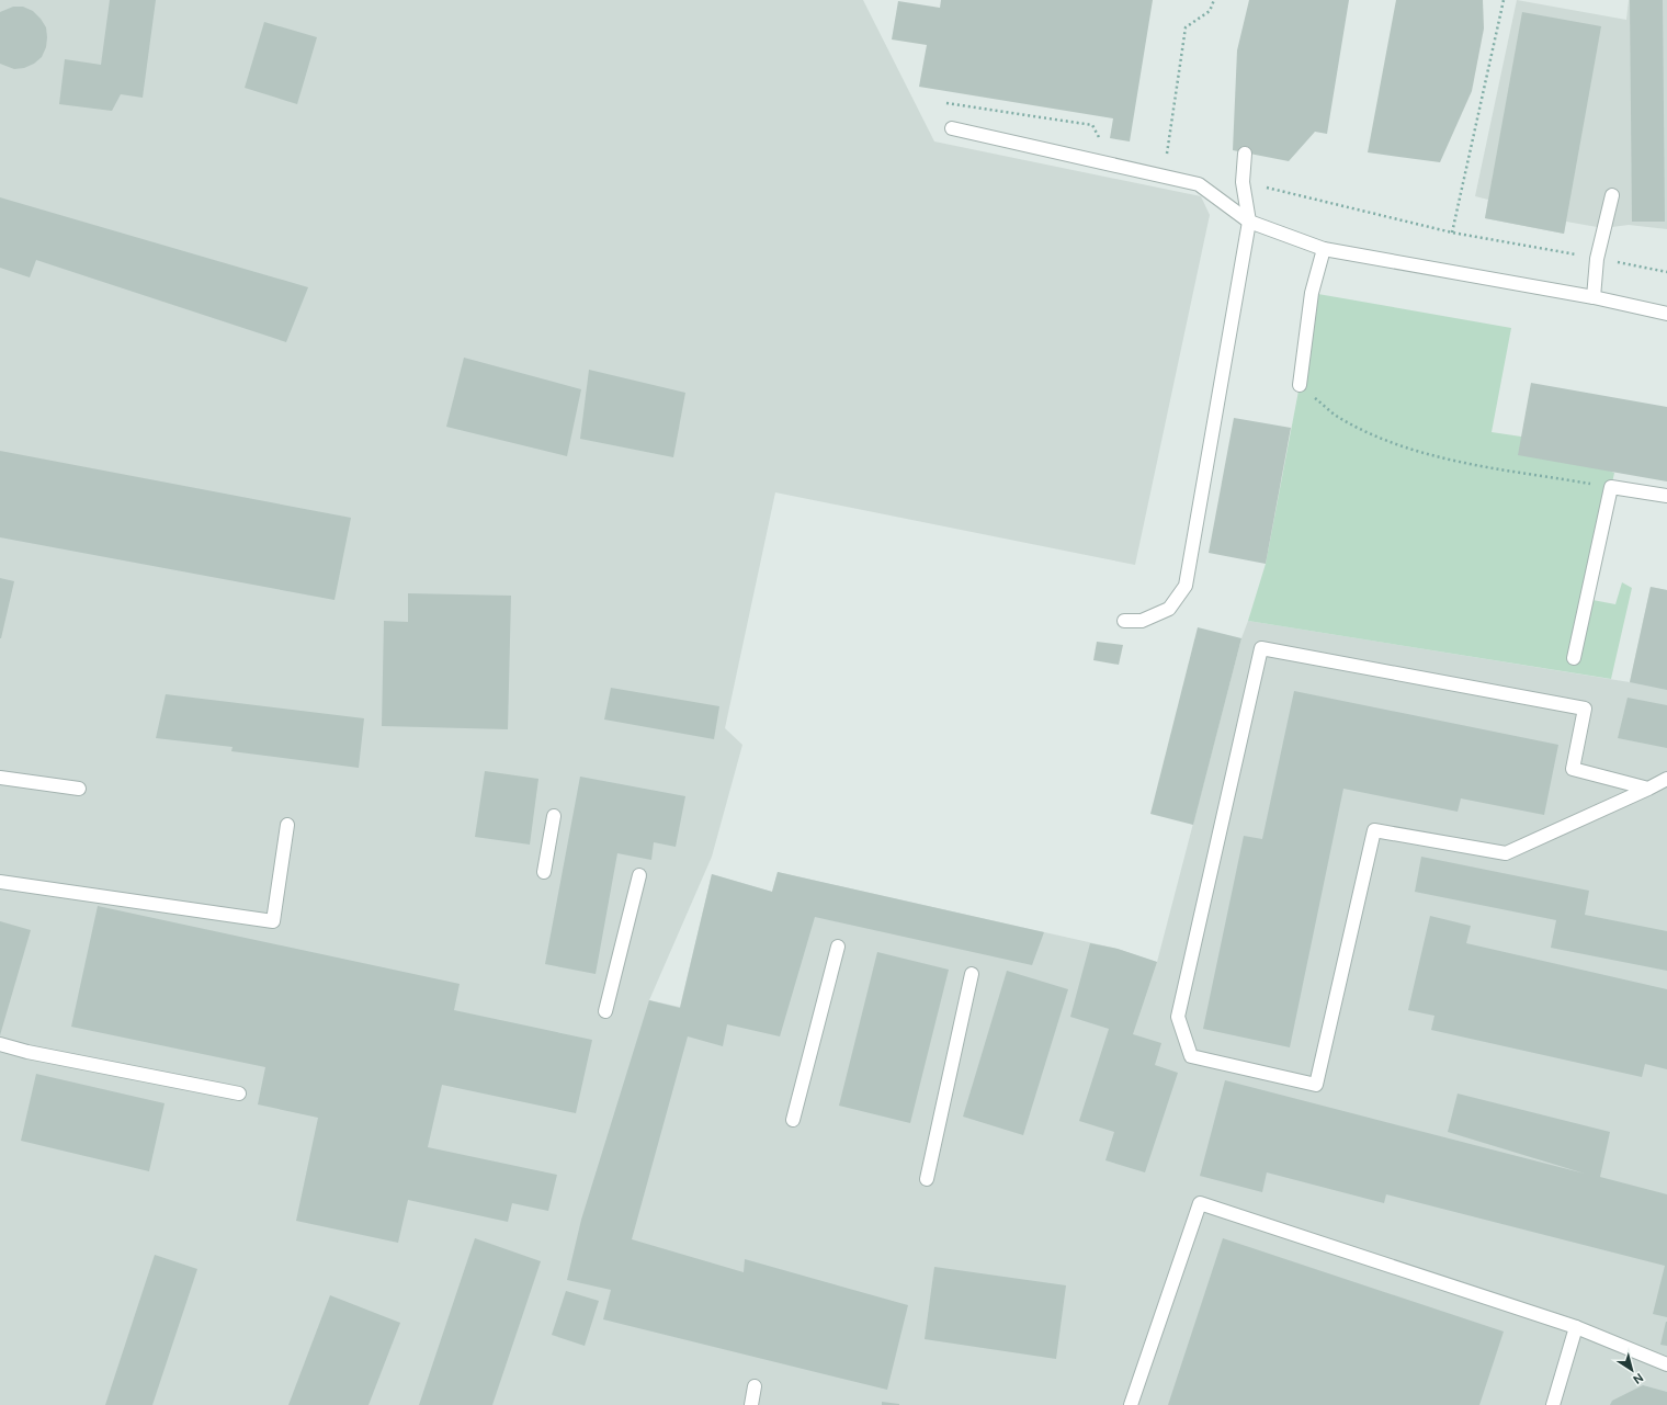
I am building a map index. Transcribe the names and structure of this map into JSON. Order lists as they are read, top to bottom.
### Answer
{
  "north": "bottom right"
}
